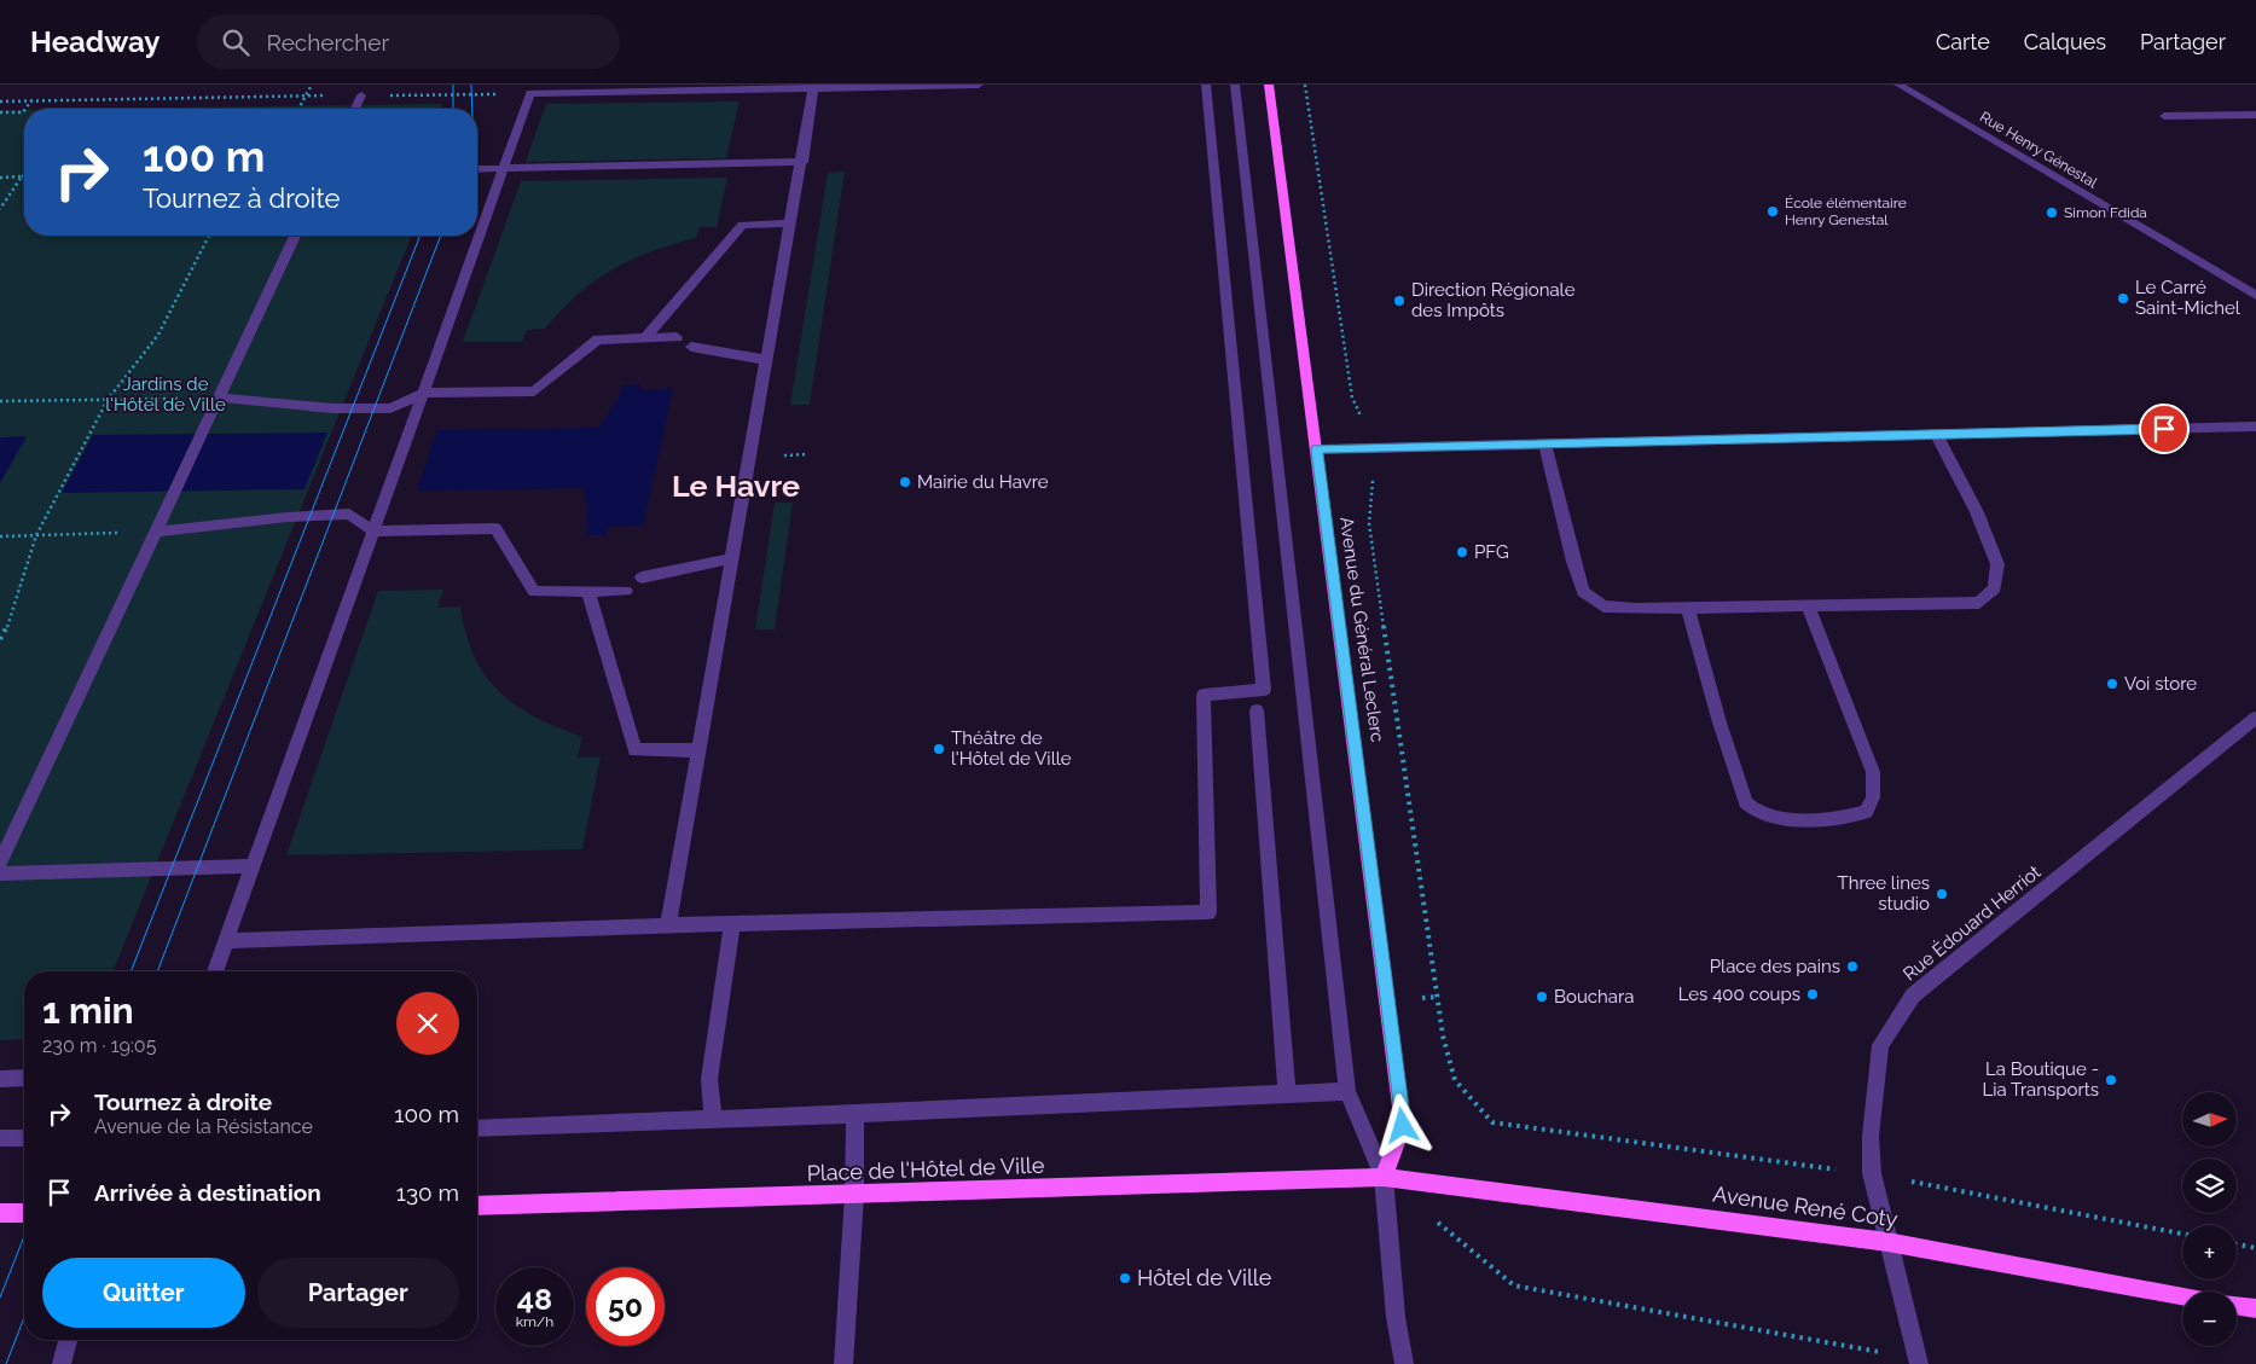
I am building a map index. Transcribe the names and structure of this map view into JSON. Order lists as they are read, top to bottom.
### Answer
{
  "streets": {
    "main road": ["Avenue du Général Leclerc", "Place de l'Hôtel de Ville", "Avenue René Coty"],
    "street": ["Rue Henry Génestal", "Rue Édouard Herriot"]
  },
  "crossings": [
    ["Avenue du Général Leclerc", "Place de l'Hôtel de Ville"],
    ["Avenue du Général Leclerc", "Avenue René Coty"],
    ["Rue Édouard Herriot", "Avenue René Coty"],
    ["Place de l'Hôtel de Ville", "Avenue René Coty"]
  ],
  "districts": ["Le Havre"],
  "parks": ["Jardins de l'Hôtel de Ville"],
  "places": [
    "École élémentaire Henry Genestal",
    "Simon Fdida",
    "Le Carré Saint-Michel",
    "Direction Régionale des Impôts",
    "Mairie du Havre",
    "PFG",
    "Voi store",
    "Théâtre de l'Hôtel de Ville",
    "Three lines studio",
    "Place des pains",
    "Les 400 coups",
    "Bouchara",
    "La Boutique - Lia Transports",
    "Hôtel de Ville"
  ],
  "north": "right",
  "page": {
    "header": "Headway",
    "search": "Rechercher",
    "nav": ["Carte", "Calques", "Partager"],
    "turn": ["100 m", "Tournez à droite"],
    "heading": ["1 min", "230 m · 19:05"],
    "list": [
      {
        "name": "Tournez à droite",
        "note": "Avenue de la Résistance",
        "value": "100 m"
      },
      {
        "name": "Arrivée à destination",
        "value": "130 m"
      }
    ],
    "map_buttons": ["+", "−"],
    "buttons": ["Quitter", "Partager"],
    "speed": "48 km/h",
    "limit": "50"
  }
}
